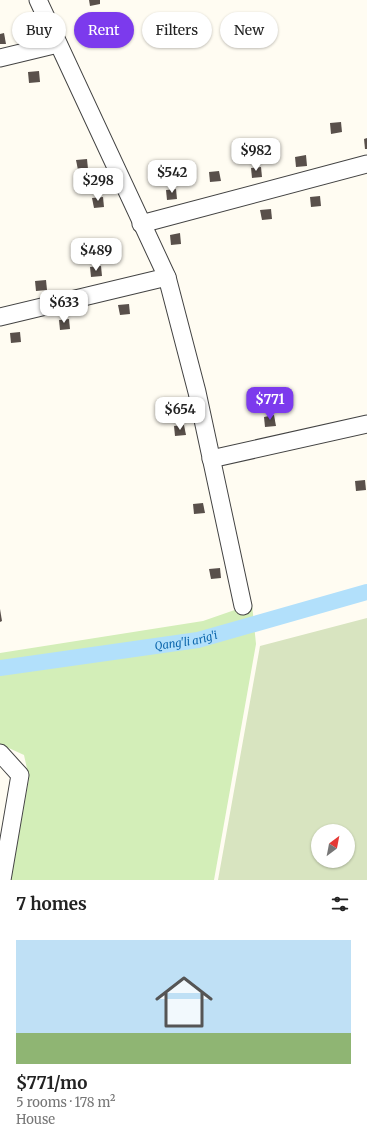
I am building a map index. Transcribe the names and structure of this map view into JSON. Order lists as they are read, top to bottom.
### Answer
{
  "water": ["Qang'li arig'i"],
  "north": "top right",
  "page": {
    "chip": [
      "Buy",
      "Rent",
      "Filters",
      "New"
    ],
    "price": [
      "$982",
      "$542",
      "$298",
      "$489",
      "$633",
      "$771",
      "$654"
    ],
    "heading": "7 homes",
    "list": [
      {
        "name": "$771/mo",
        "note": "5 rooms · 178 m² · House"
      }
    ]
  }
}
